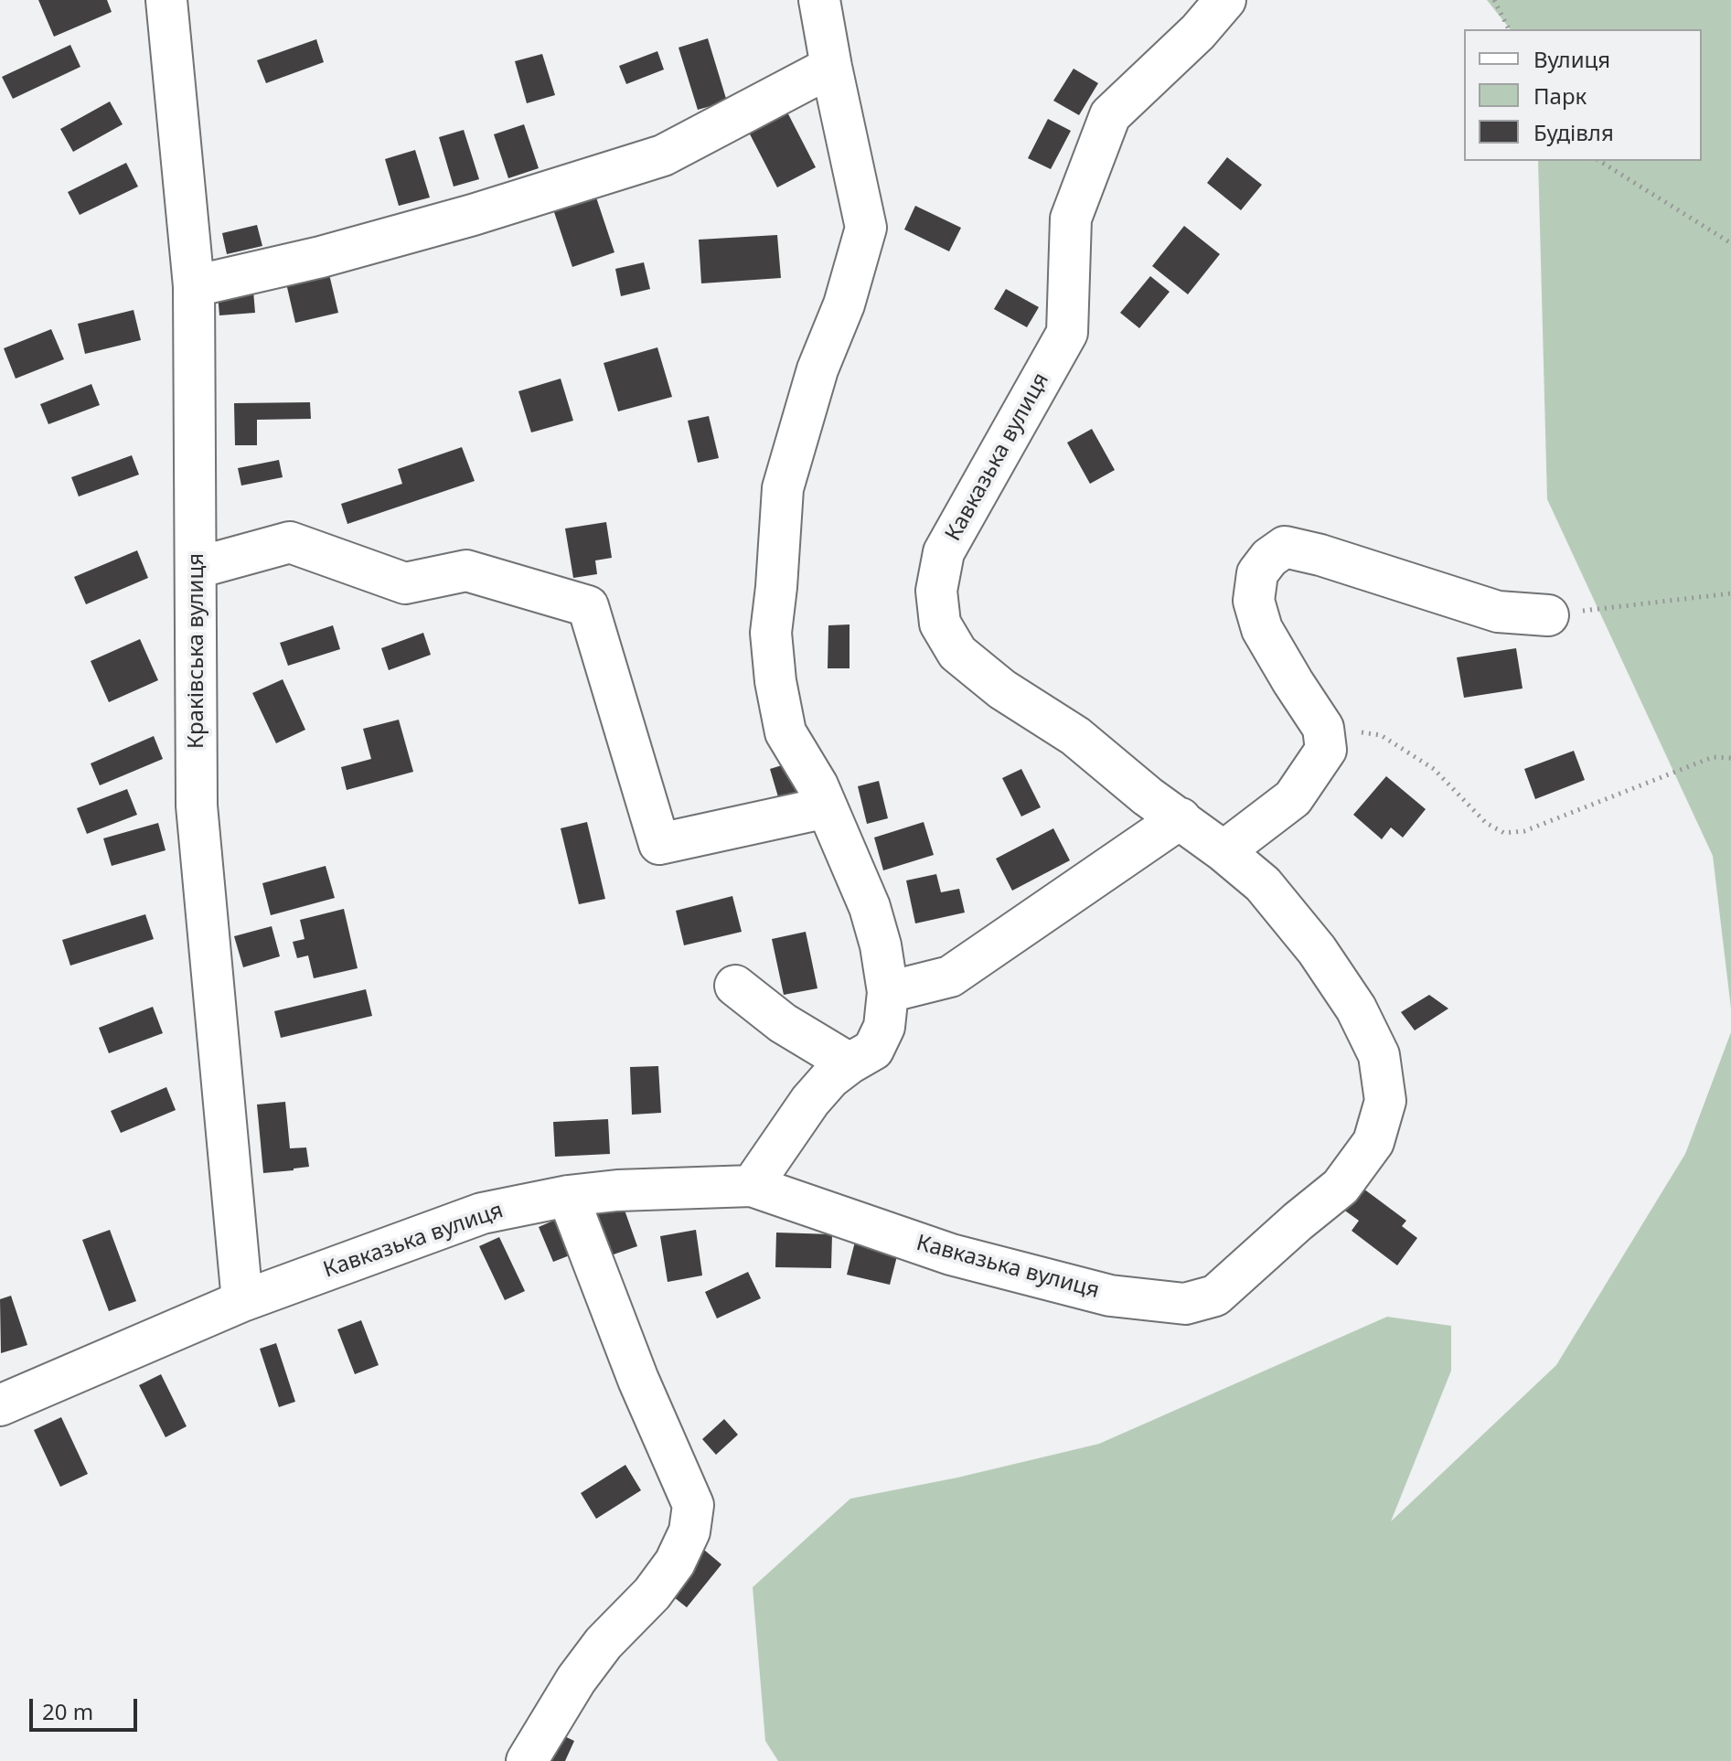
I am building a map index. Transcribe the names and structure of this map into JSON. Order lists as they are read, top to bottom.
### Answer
{
  "streets": {
    "street": ["Кавказька вулиця", "Краківська вулиця"]
  },
  "crossings": [
    ["Кавказька вулиця", "Краківська вулиця"]
  ],
  "legend": ["Вулиця", "Парк", "Будівля"],
  "scale_bar": "20 m"
}
